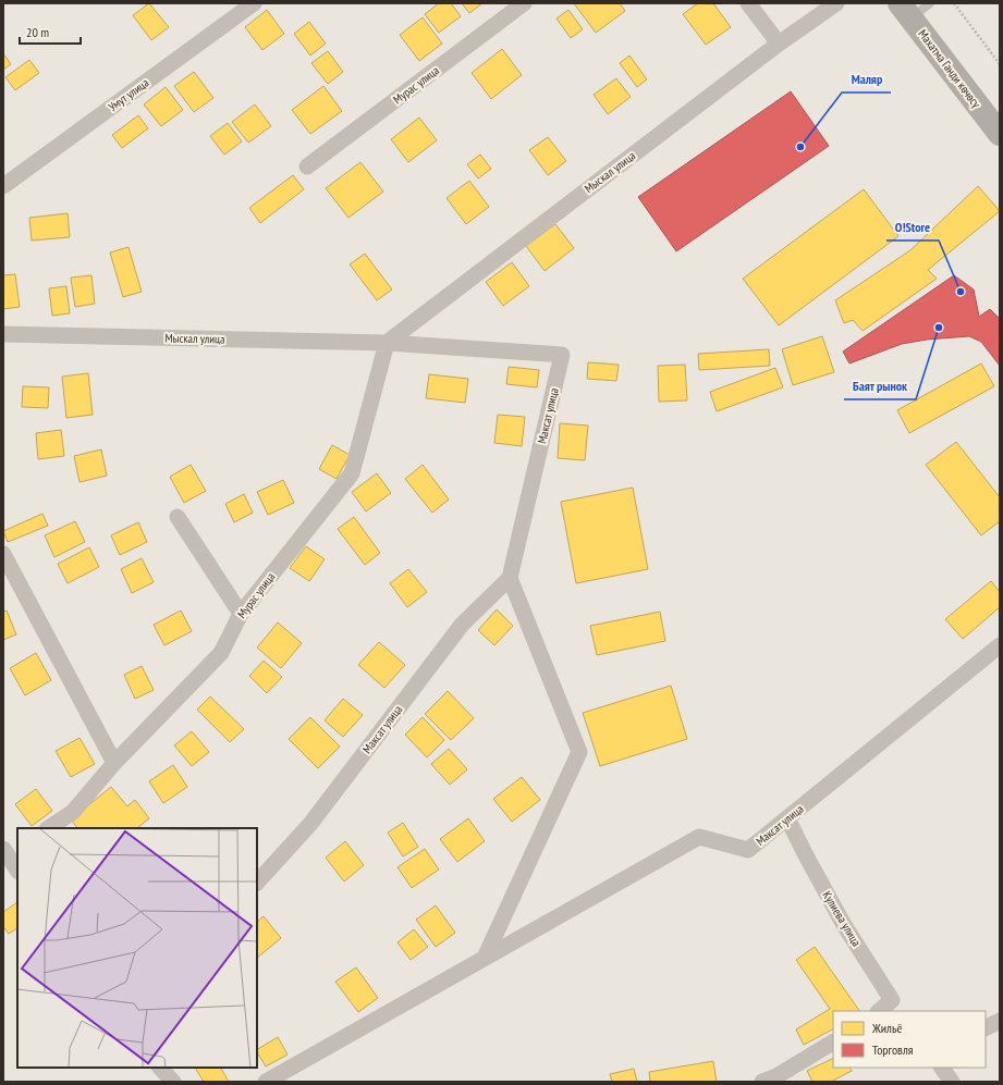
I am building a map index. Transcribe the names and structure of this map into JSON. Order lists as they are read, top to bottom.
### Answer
{
  "streets": {
    "main road": ["Махатма Ганди көчөсү"],
    "street": [
      "Мурас улица",
      "Умут улица",
      "Мыскал улица",
      "Максат улица",
      "Кулиева улица"
    ]
  },
  "crossings": [
    ["Мурас улица", "Мыскал улица"],
    ["Мыскал улица", "Максат улица"],
    ["Максат улица", "Кулиева улица"]
  ],
  "places": ["Маляр", "O!Store", "Баят рынок"],
  "legend": ["Жильё", "Торговля"],
  "scale_bar": "20 m"
}
